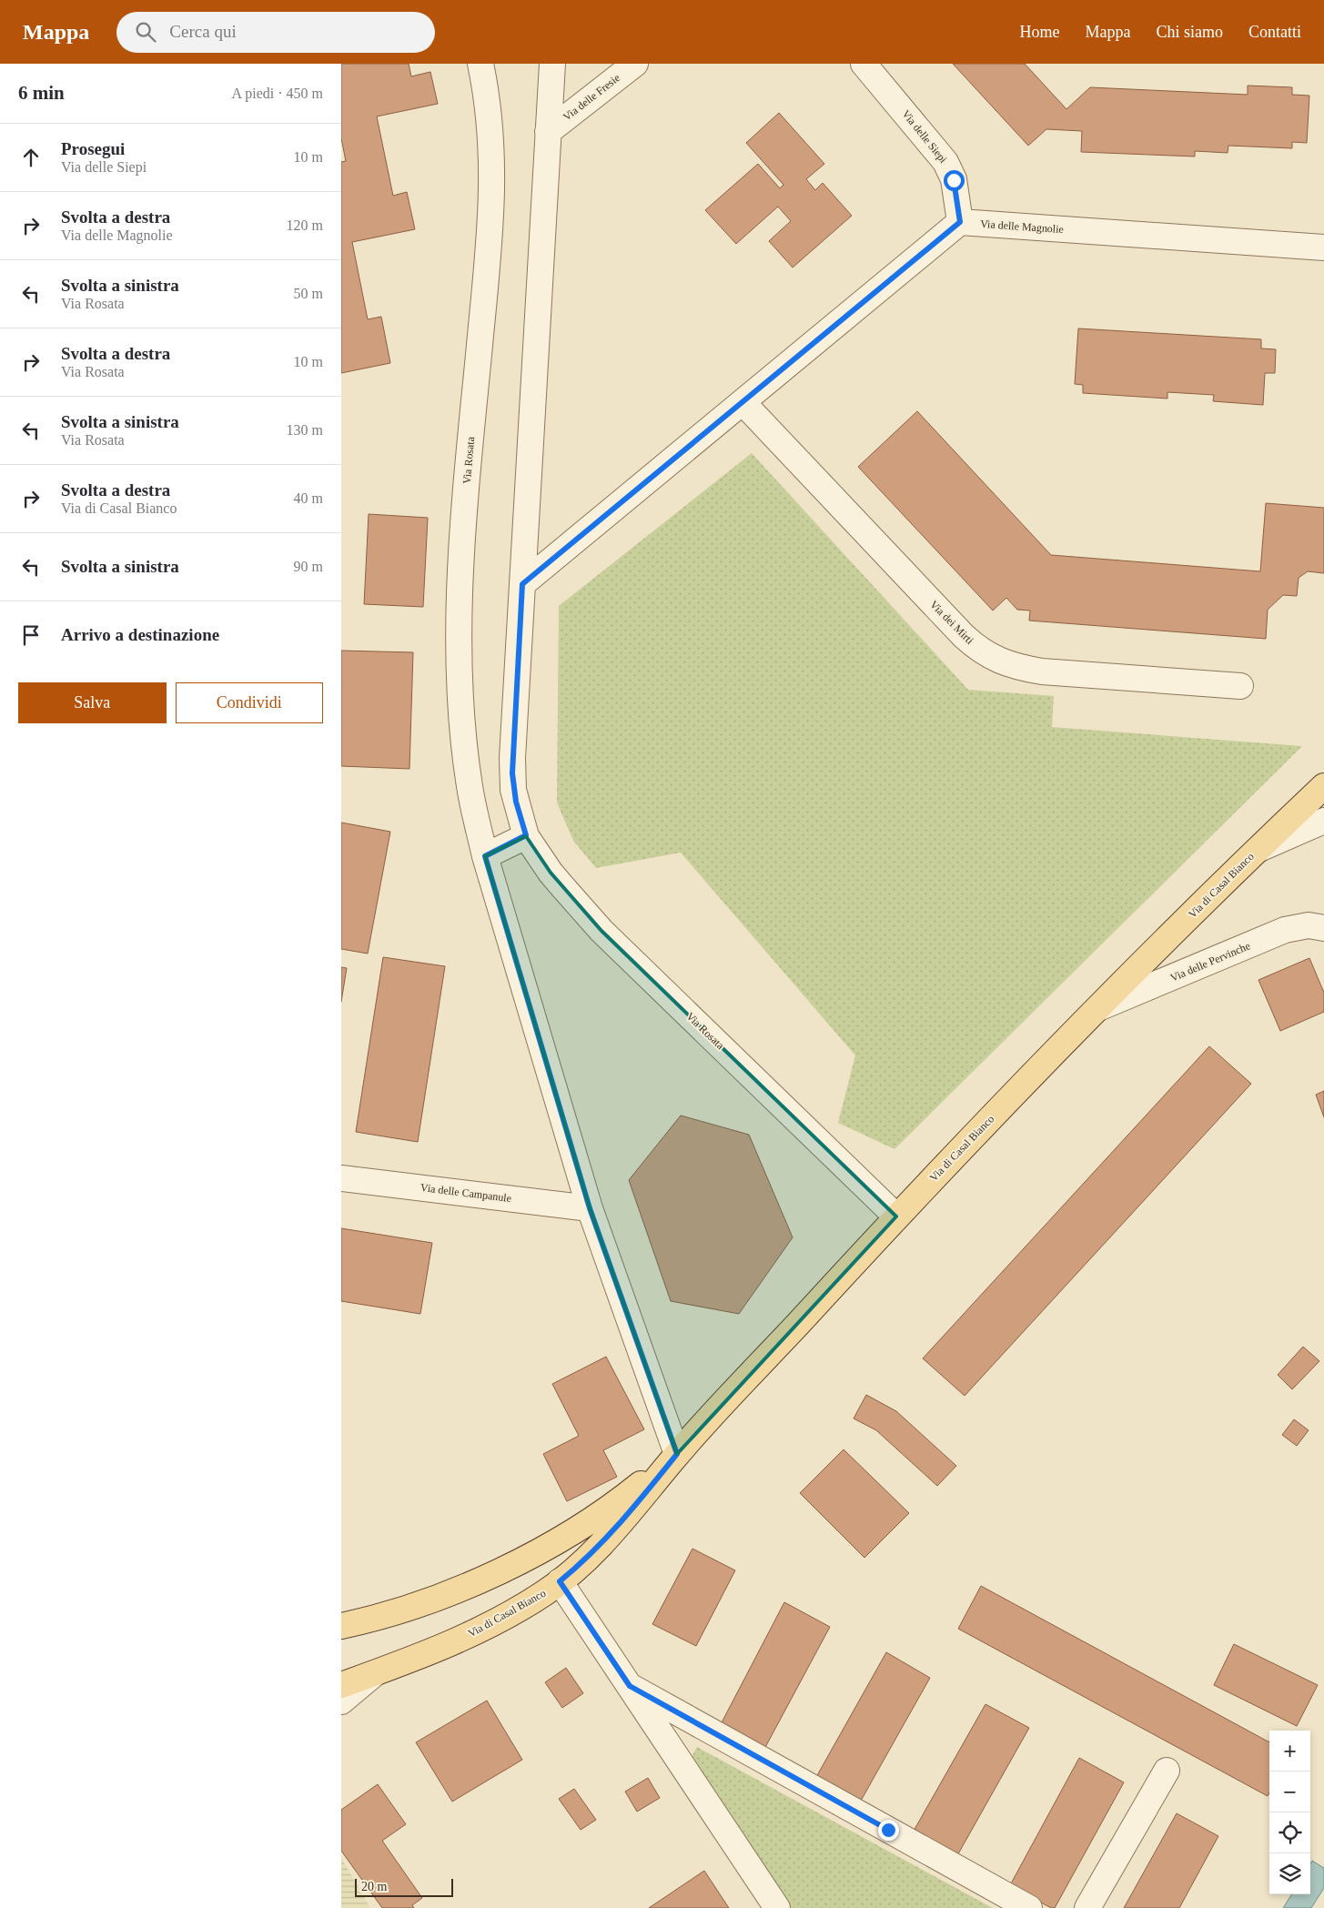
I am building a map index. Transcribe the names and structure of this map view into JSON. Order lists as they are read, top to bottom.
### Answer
{
  "streets": {
    "main road": ["Via di Casal Bianco"],
    "street": [
      "Via delle Fresie",
      "Via delle Siepi",
      "Via delle Magnolie",
      "Via Rosata",
      "Via dei Mirti",
      "Via delle Pervinche",
      "Via delle Campanule"
    ]
  },
  "crossings": [
    ["Via delle Fresie", "Via Rosata"],
    ["Via delle Siepi", "Via delle Magnolie"],
    ["Via Rosata", "Via di Casal Bianco"],
    ["Via Rosata", "Via delle Campanule"],
    ["Via di Casal Bianco", "Via delle Pervinche"]
  ],
  "scale_bar": "20 m",
  "page": {
    "header": "Mappa",
    "search": "Cerca qui",
    "nav": [
      "Home",
      "Mappa",
      "Chi siamo",
      "Contatti"
    ],
    "heading": ["6 min", "A piedi · 450 m"],
    "list": [
      ["Prosegui", "Via delle Siepi", "10 m"],
      ["Svolta a destra", "Via delle Magnolie", "120 m"],
      ["Svolta a sinistra", "Via Rosata", "50 m"],
      ["Svolta a destra", "Via Rosata", "10 m"],
      ["Svolta a sinistra", "Via Rosata", "130 m"],
      ["Svolta a destra", "Via di Casal Bianco", "40 m"],
      ["Svolta a sinistra", "90 m"],
      "Arrivo a destinazione"
    ],
    "buttons": ["Salva", "Condividi"],
    "map_buttons": ["+", "−"],
    "scale": "20 m"
  }
}
